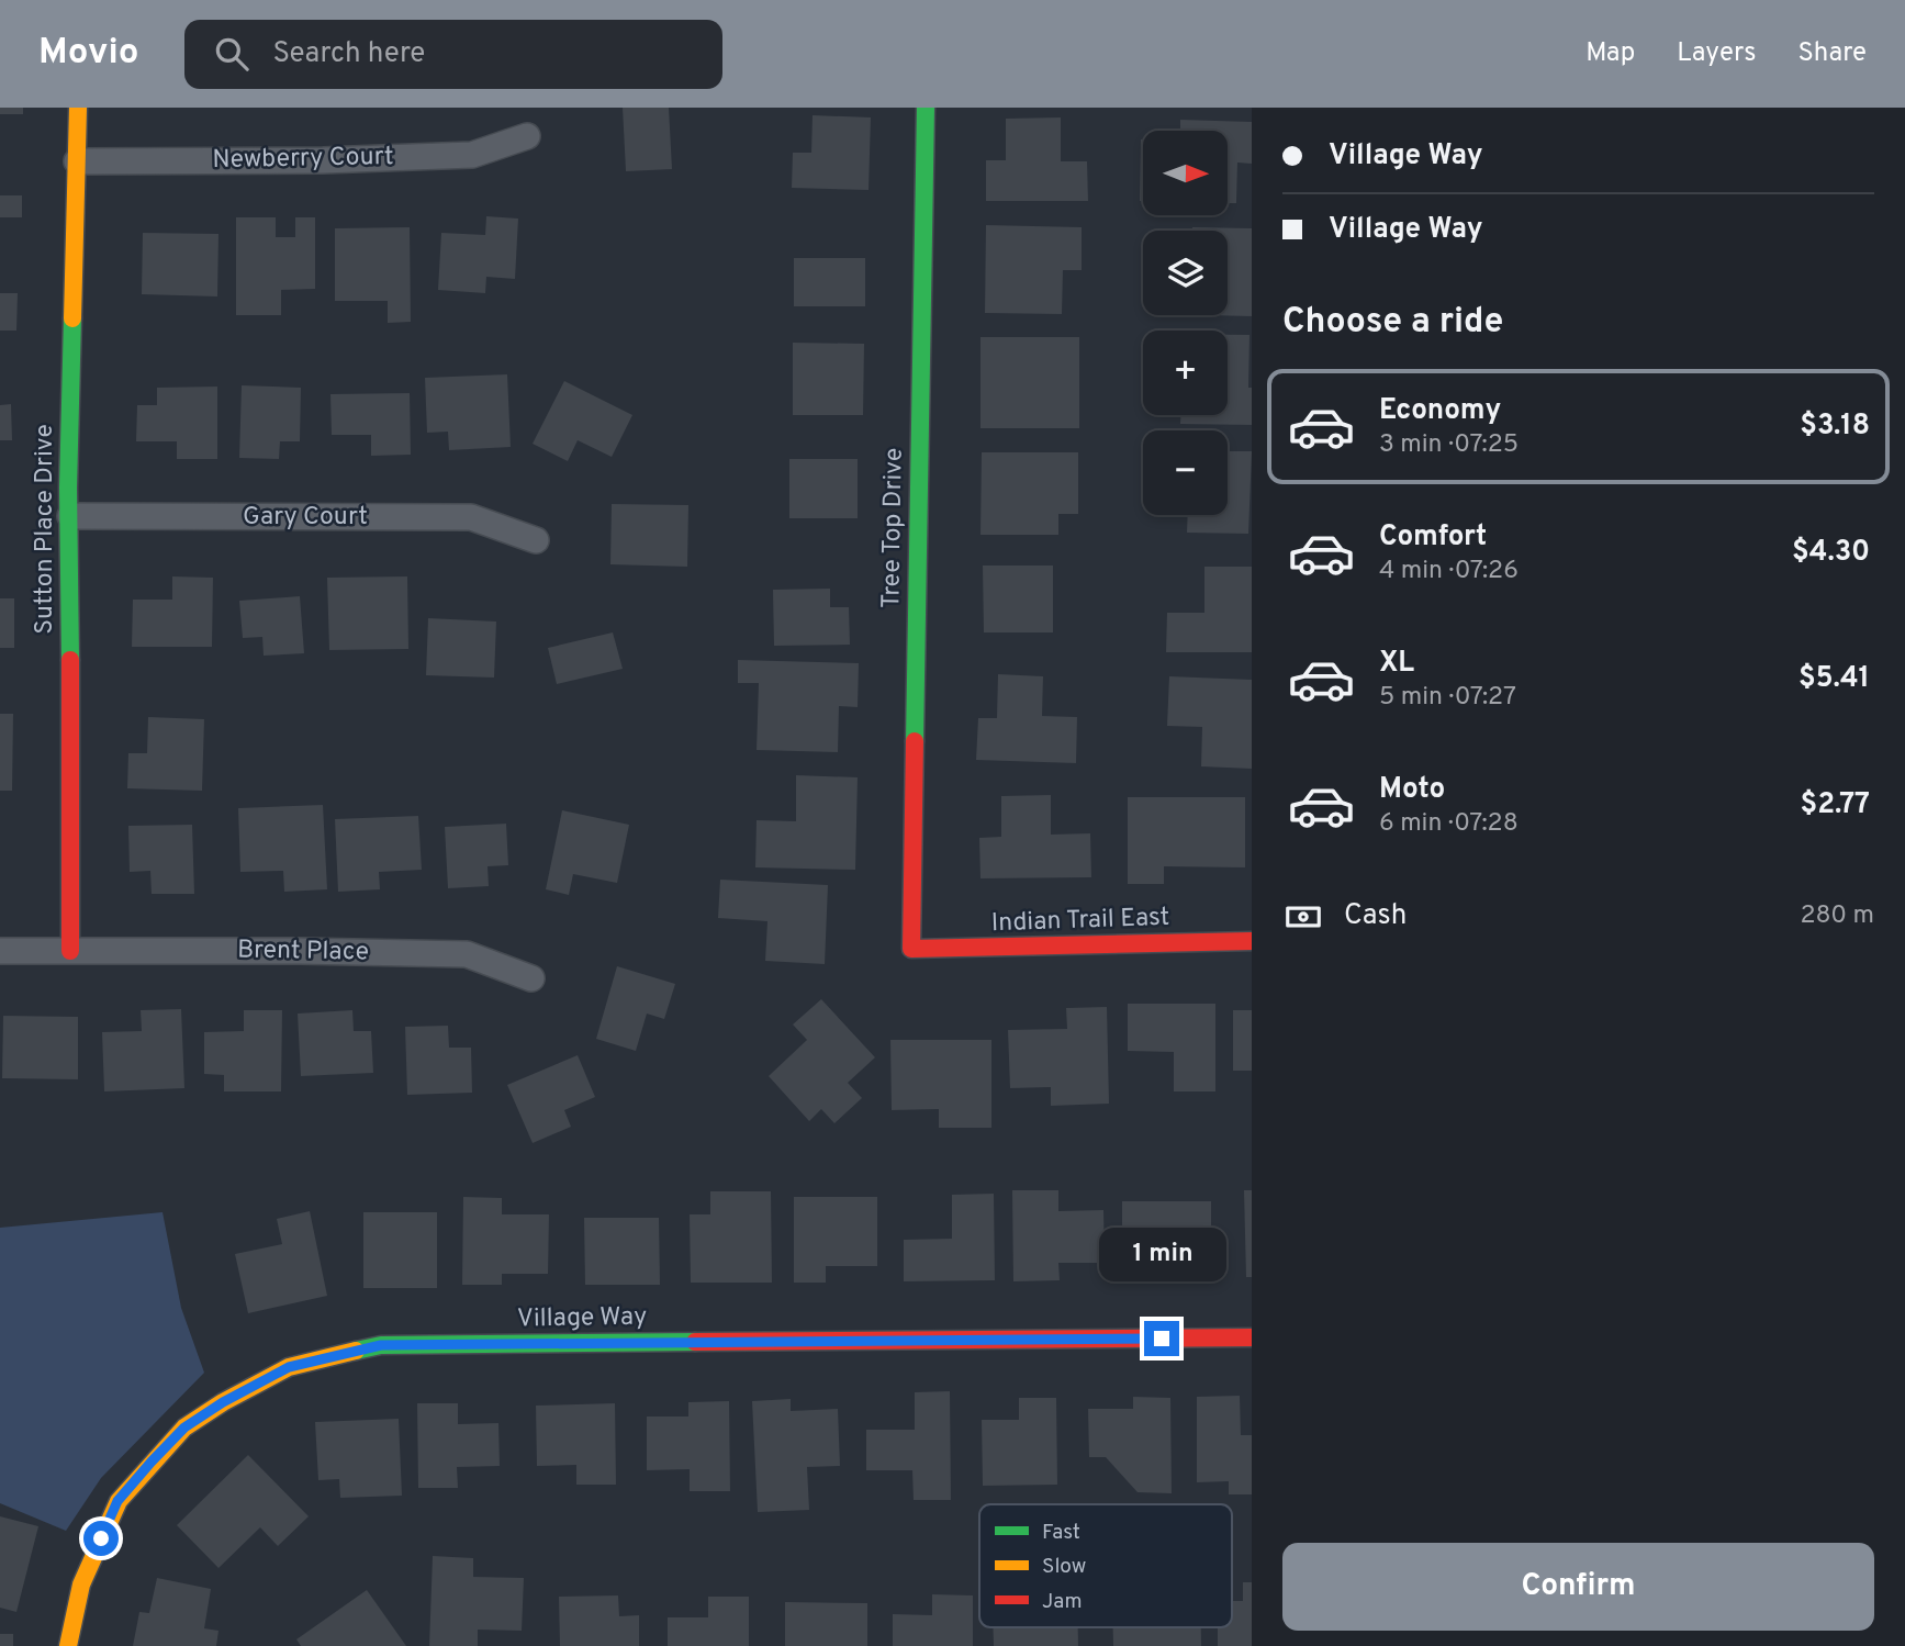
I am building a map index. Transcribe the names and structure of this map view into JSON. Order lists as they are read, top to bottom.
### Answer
{
  "streets": {
    "street": [
      "Newberry Court",
      "Gary Court",
      "Tree Top Drive",
      "Sutton Place Drive",
      "Indian Trail East",
      "Brent Place",
      "Village Way"
    ]
  },
  "crossings": [
    ["Newberry Court", "Sutton Place Drive"],
    ["Gary Court", "Sutton Place Drive"],
    ["Tree Top Drive", "Indian Trail East"],
    ["Sutton Place Drive", "Brent Place"]
  ],
  "legend": ["Fast", "Slow", "Jam"],
  "north": "right",
  "page": {
    "header": "Movio",
    "search": "Search here",
    "nav": ["Map", "Layers", "Share"],
    "banner": ["Village Way", "Village Way"],
    "map_buttons": ["+", "−"],
    "heading": "Choose a ride",
    "list": [
      {
        "name": "Economy",
        "note": "3 min · 07:25",
        "value": "$3.18"
      },
      {
        "name": "Comfort",
        "note": "4 min · 07:26",
        "value": "$4.30"
      },
      {
        "name": "XL",
        "note": "5 min · 07:27",
        "value": "$5.41"
      },
      {
        "name": "Moto",
        "note": "6 min · 07:28",
        "value": "$2.77"
      }
    ],
    "pay": ["Cash", "280 m"],
    "bubble": "1 min",
    "buttons": "Confirm"
  }
}
